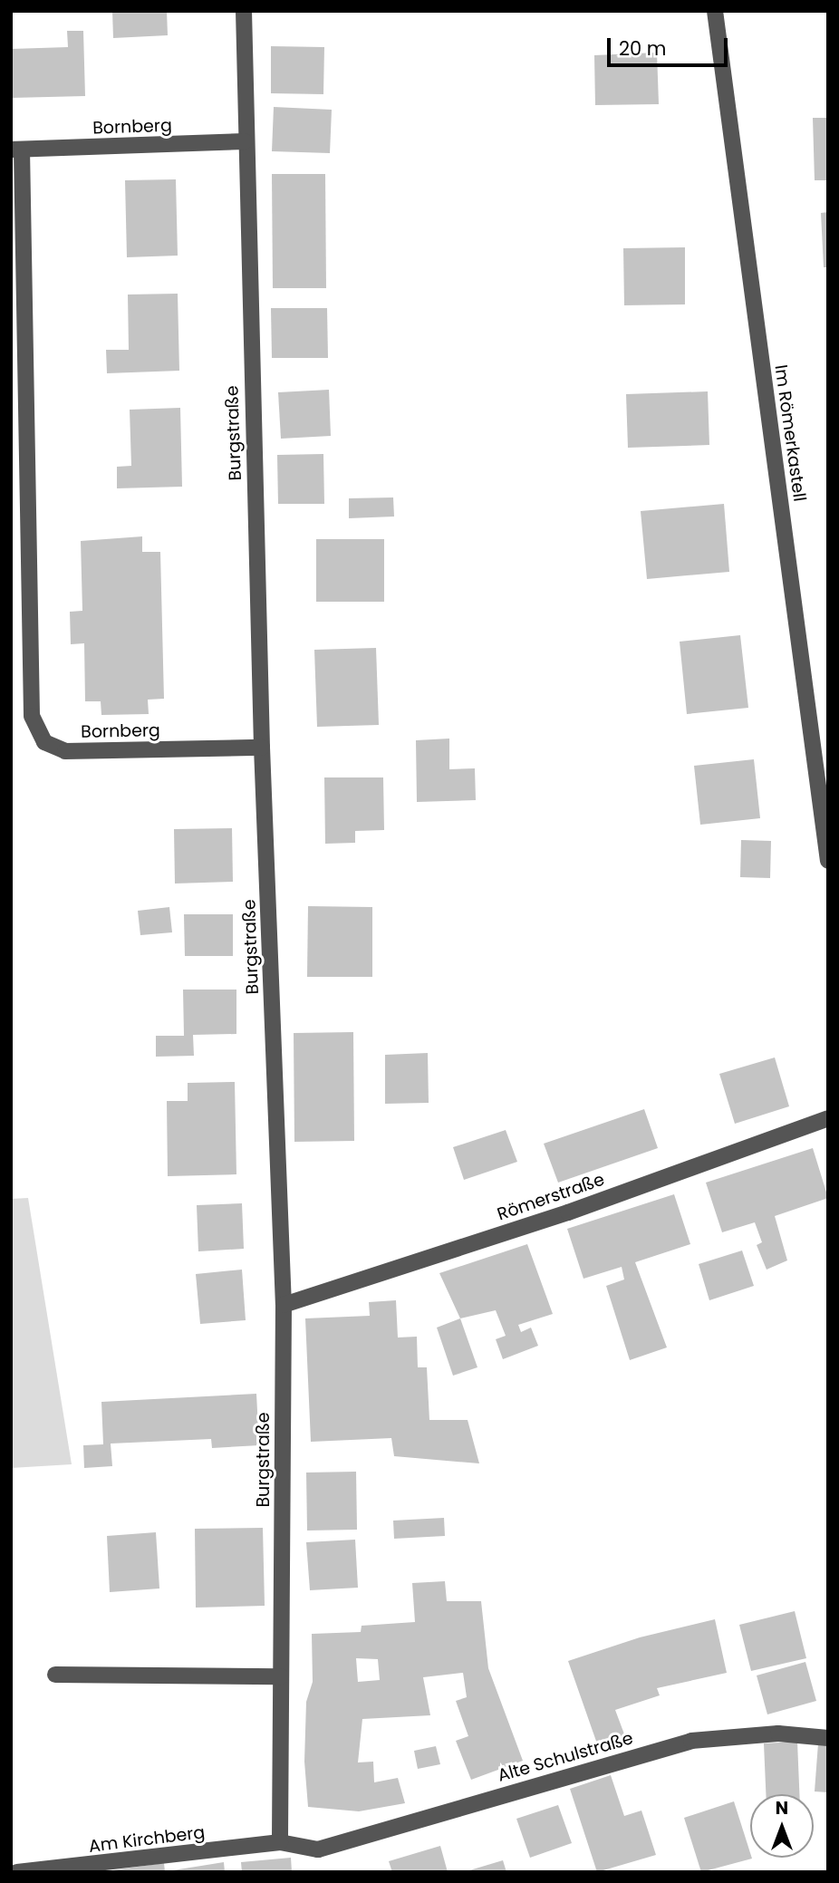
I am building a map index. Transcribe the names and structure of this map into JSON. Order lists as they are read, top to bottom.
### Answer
{
  "streets": {
    "street": [
      "Bornberg",
      "Burgstraße",
      "Im Römerkastell",
      "Römerstraße",
      "Alte Schulstraße",
      "Am Kirchberg"
    ]
  },
  "crossings": [
    ["Bornberg", "Burgstraße"],
    ["Burgstraße", "Römerstraße"],
    ["Burgstraße", "Alte Schulstraße"],
    ["Burgstraße", "Am Kirchberg"],
    ["Alte Schulstraße", "Am Kirchberg"]
  ],
  "scale_bar": "20 m",
  "north": "top"
}
